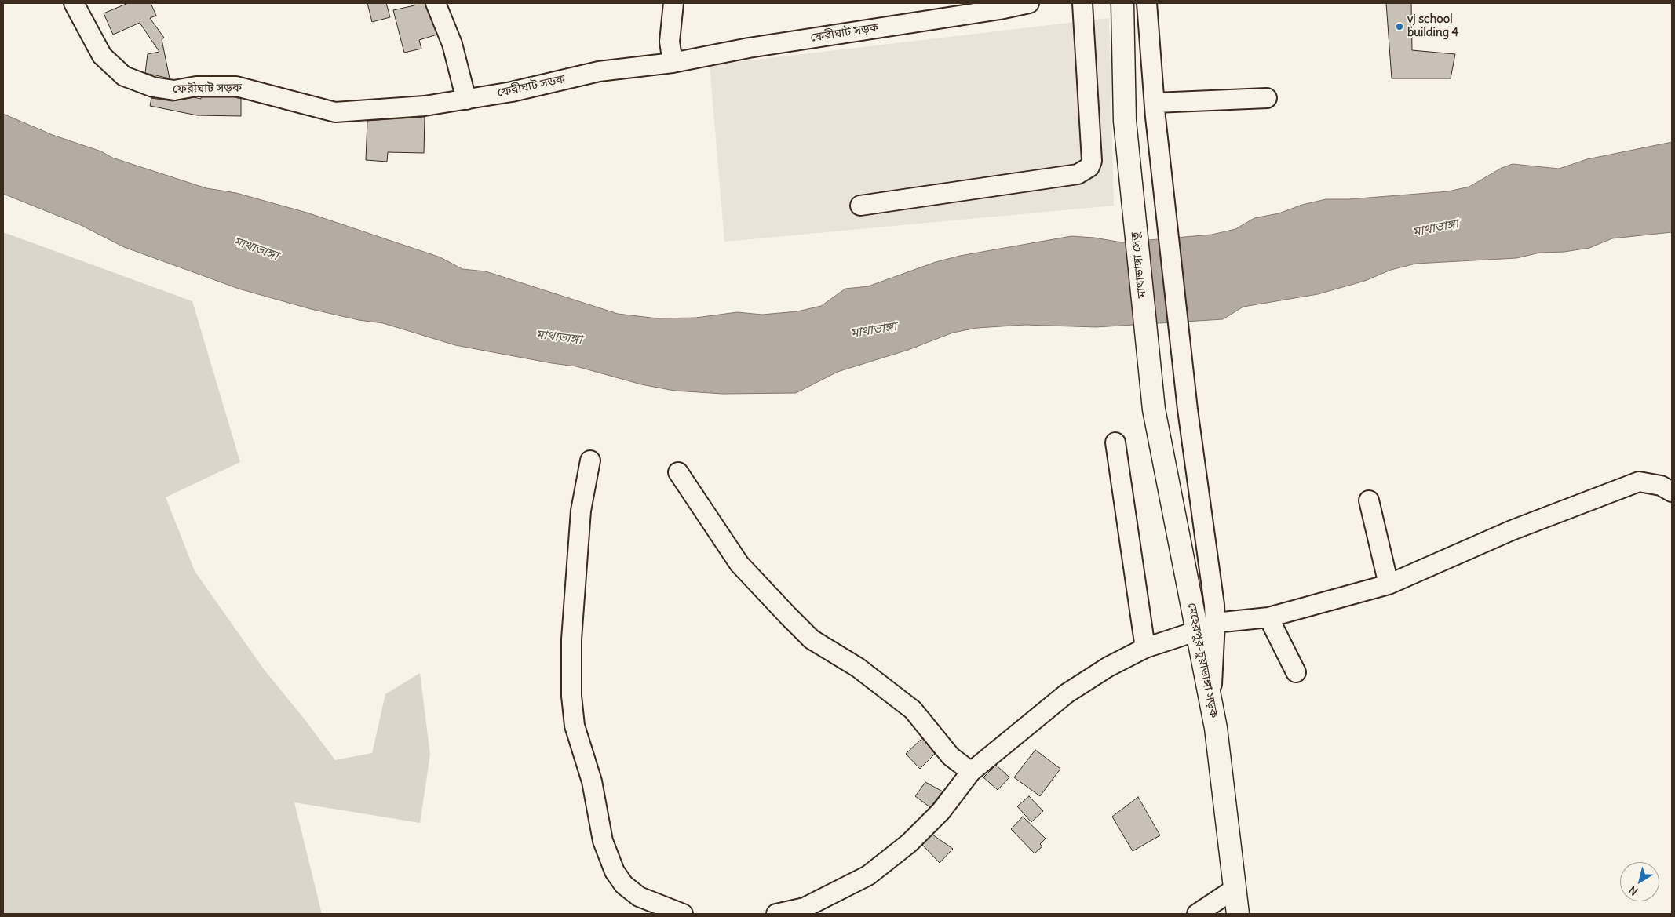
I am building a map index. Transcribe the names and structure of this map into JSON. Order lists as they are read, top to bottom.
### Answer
{
  "streets": {
    "main road": ["মাথাভাঙ্গা সেতু", "মেহেরপুর-চুয়াডাঙ্গা সড়ক"],
    "street": ["ফেরীঘাট সড়ক"]
  },
  "crossings": [
    ["মাথাভাঙ্গা সেতু", "মেহেরপুর-চুয়াডাঙ্গা সড়ক"]
  ],
  "water": ["মাথাভাঙ্গা"],
  "places": ["vj school building 4"],
  "north": "bottom left"
}
